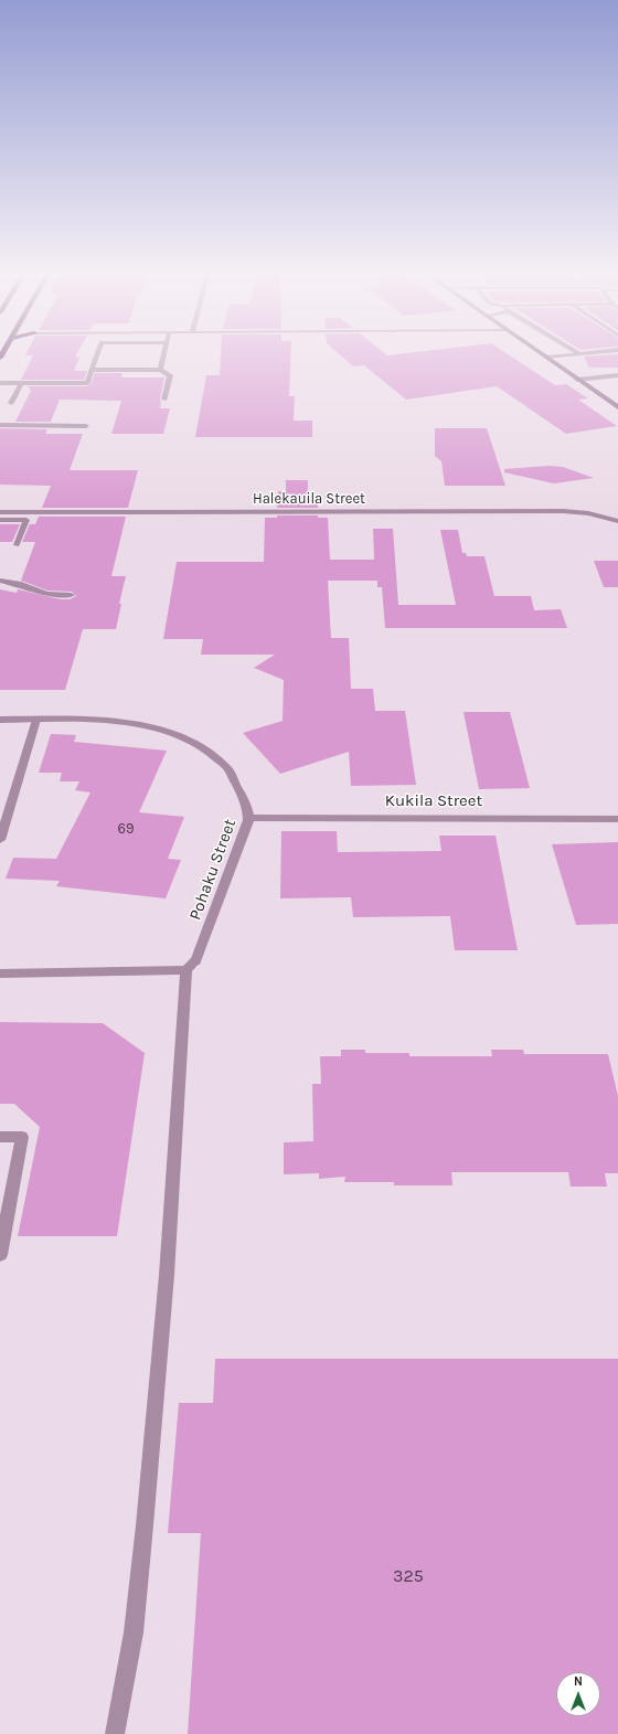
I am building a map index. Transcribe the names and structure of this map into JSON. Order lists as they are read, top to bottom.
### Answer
{
  "streets": {
    "street": ["Halekauila Street", "Kukila Street", "Pohaku Street"]
  },
  "crossings": [
    ["Kukila Street", "Pohaku Street"]
  ],
  "house_numbers": ["69", "325"],
  "north": "top"
}
